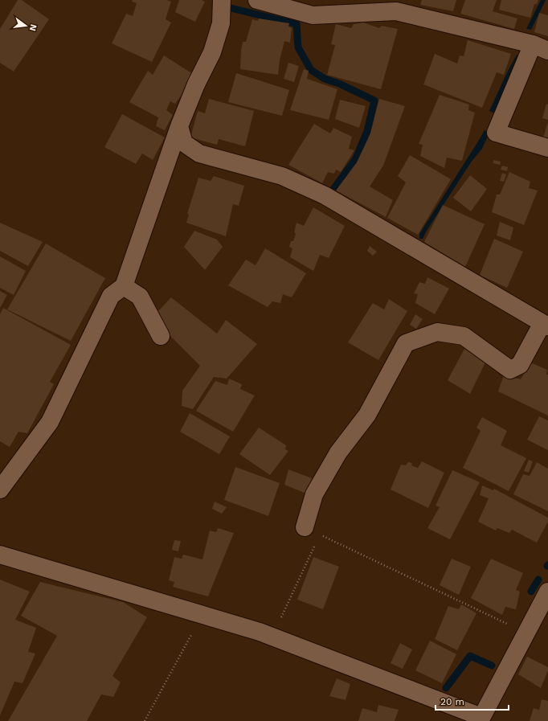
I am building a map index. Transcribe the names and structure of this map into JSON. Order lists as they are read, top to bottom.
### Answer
{
  "scale_bar": "20 m",
  "north": "right"
}
